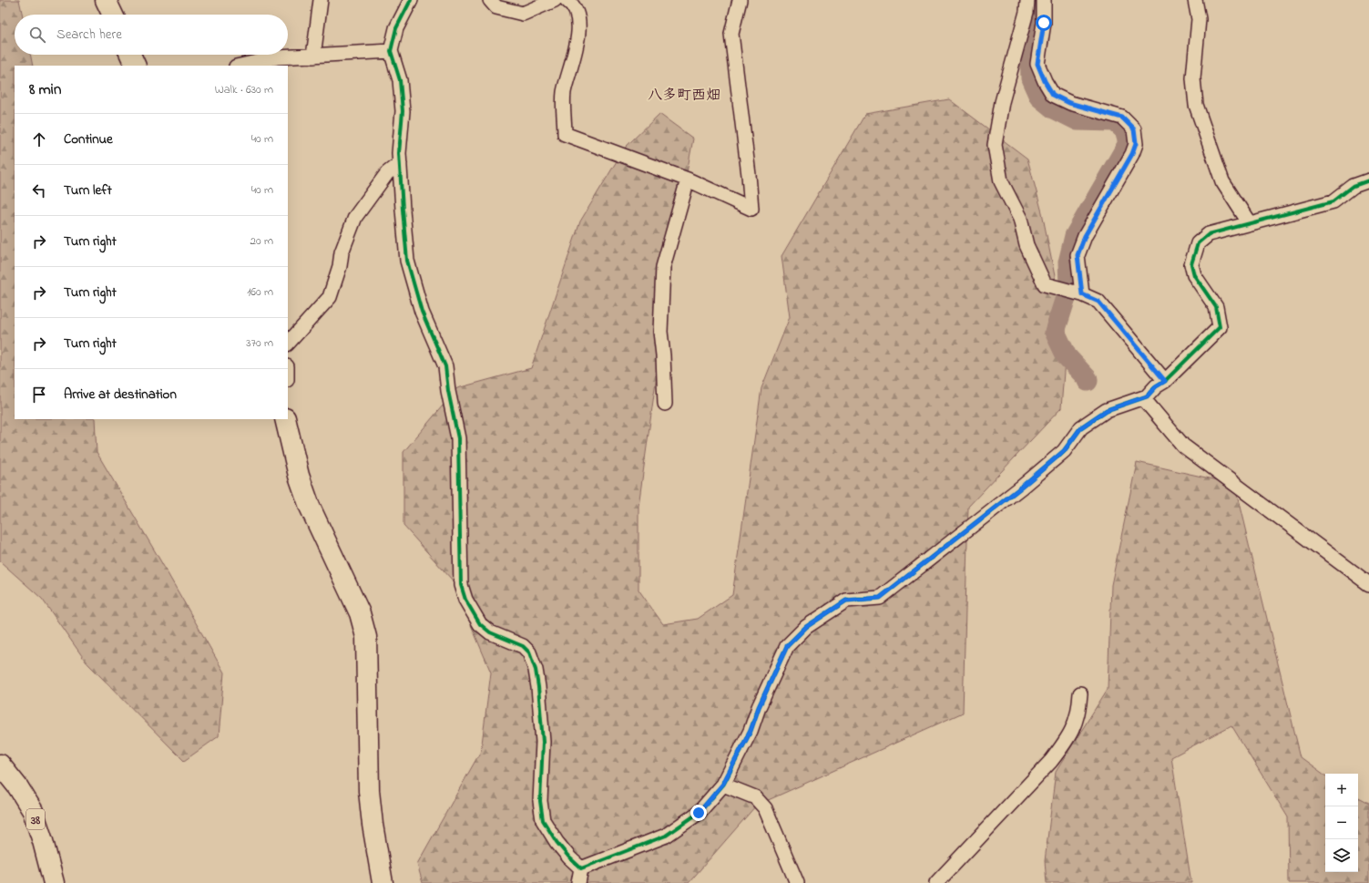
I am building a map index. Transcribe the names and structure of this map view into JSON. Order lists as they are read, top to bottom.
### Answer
{
  "streets": {
    "street": ["38"]
  },
  "districts": ["八多町西畑"],
  "page": {
    "search": "Search here",
    "heading": ["8 min", "Walk · 630 m"],
    "list": [
      ["Continue", "40 m"],
      ["Turn left", "40 m"],
      ["Turn right", "20 m"],
      ["Turn right", "160 m"],
      ["Turn right", "370 m"],
      "Arrive at destination"
    ],
    "map_buttons": ["+", "−"]
  }
}
